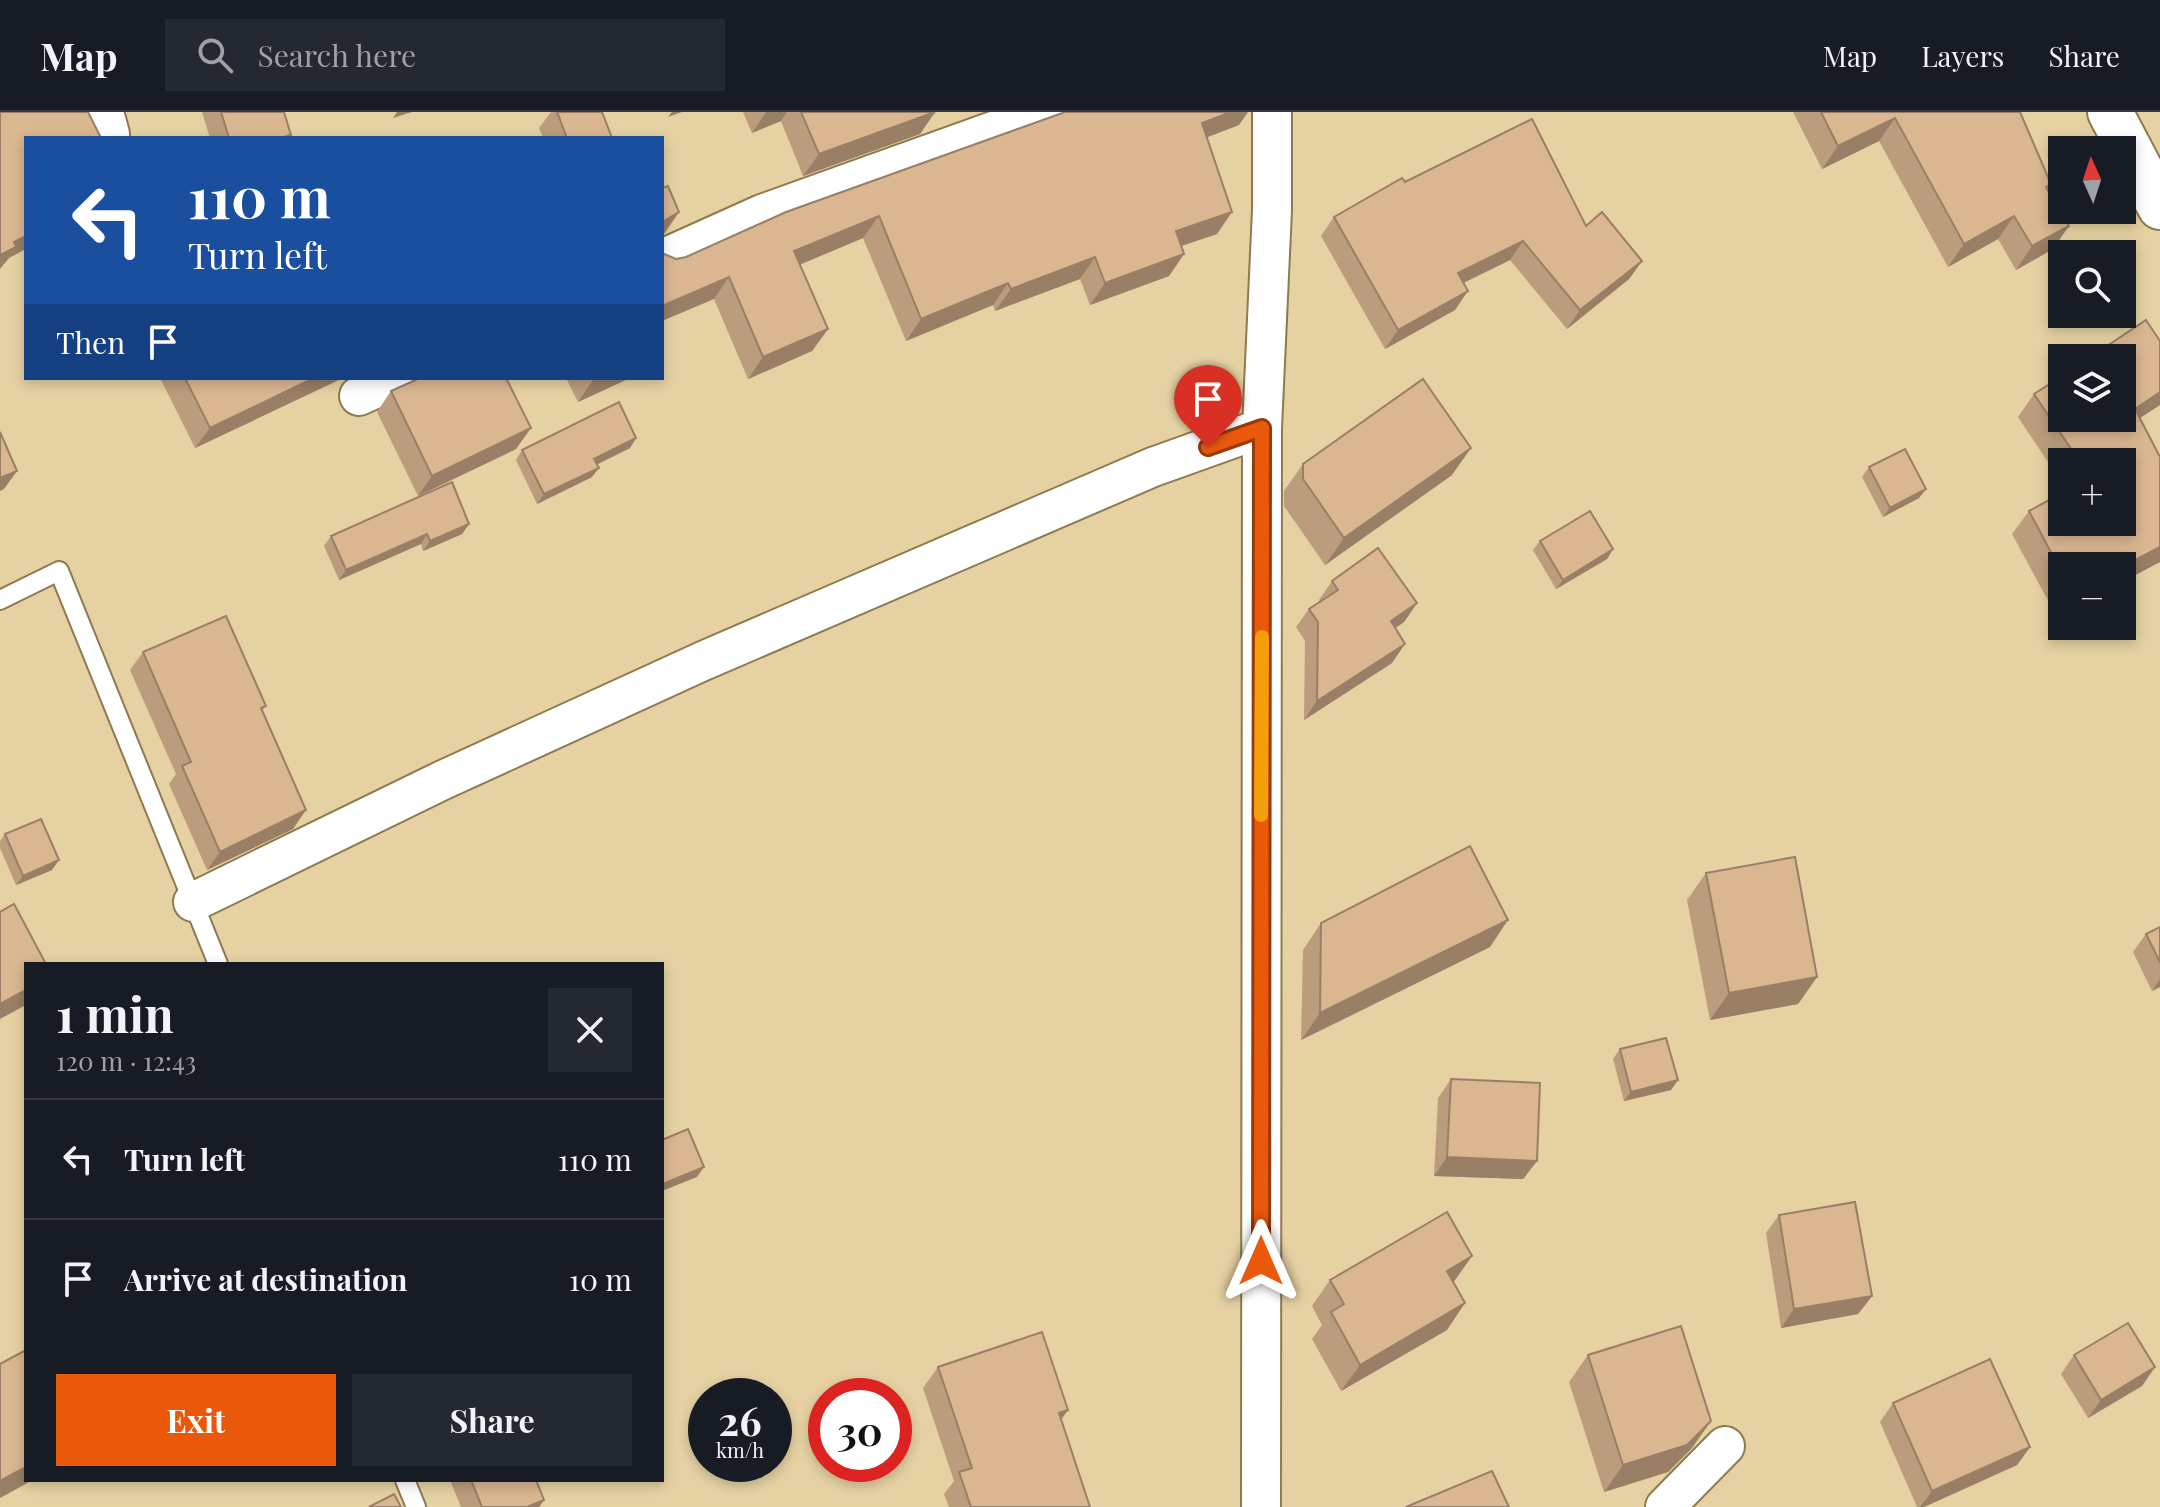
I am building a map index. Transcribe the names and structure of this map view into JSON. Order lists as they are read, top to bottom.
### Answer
{
  "north": "top",
  "page": {
    "header": "Map",
    "search": "Search here",
    "nav": ["Map", "Layers", "Share"],
    "map_buttons": ["+", "−"],
    "turn": ["110 m", "Turn left"],
    "then": "Then",
    "heading": ["1 min", "120 m · 12:43"],
    "list": [
      {
        "name": "Turn left",
        "value": "110 m"
      },
      {
        "name": "Arrive at destination",
        "value": "10 m"
      }
    ],
    "buttons": ["Exit", "Share"],
    "speed": "26 km/h",
    "limit": "30"
  }
}
